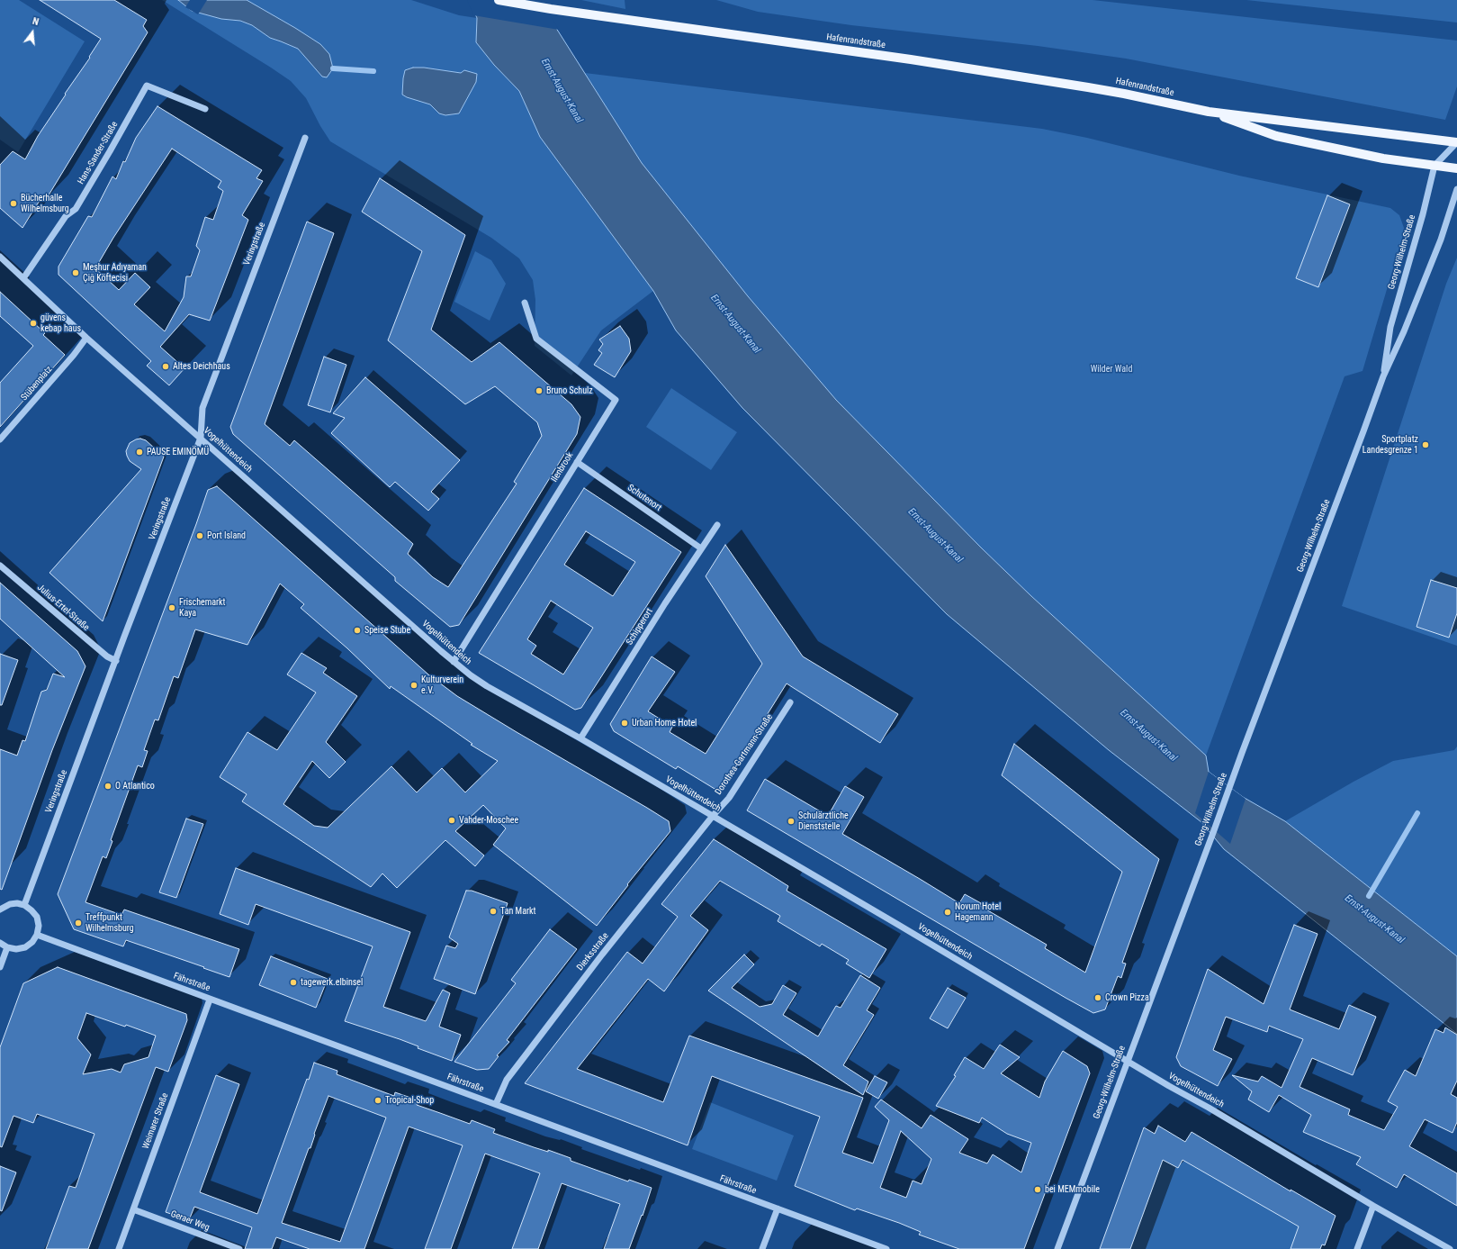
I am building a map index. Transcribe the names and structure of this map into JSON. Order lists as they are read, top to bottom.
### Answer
{
  "streets": {
    "main road": ["Hafenrandstraße"],
    "street": [
      "Hans-Sander-Straße",
      "Veringstraße",
      "Georg-Wilhelm-Straße",
      "Stübenplatz",
      "Vogelhüttendeich",
      "Ilenbrook",
      "Schutenort",
      "Julius-Ertel-Straße",
      "Schipperort",
      "Dorothea-Gartmann-Straße",
      "Dierksstraße",
      "Fährstraße",
      "Weimarer Straße",
      "Geraer Weg"
    ]
  },
  "crossings": [
    ["Hafenrandstraße", "Georg-Wilhelm-Straße"],
    ["Hans-Sander-Straße", "Vogelhüttendeich"],
    ["Veringstraße", "Vogelhüttendeich"],
    ["Veringstraße", "Julius-Ertel-Straße"],
    ["Georg-Wilhelm-Straße", "Vogelhüttendeich"],
    ["Stübenplatz", "Vogelhüttendeich"],
    ["Vogelhüttendeich", "Ilenbrook"],
    ["Vogelhüttendeich", "Schipperort"],
    ["Vogelhüttendeich", "Dorothea-Gartmann-Straße"],
    ["Vogelhüttendeich", "Dierksstraße"],
    ["Ilenbrook", "Schutenort"],
    ["Schutenort", "Schipperort"],
    ["Dorothea-Gartmann-Straße", "Dierksstraße"],
    ["Dierksstraße", "Fährstraße"],
    ["Fährstraße", "Weimarer Straße"],
    ["Weimarer Straße", "Geraer Weg"]
  ],
  "water": ["Ernst-August-Kanal"],
  "parks": ["Wilder Wald"],
  "places": [
    "Bücherhalle Wilhelmsburg",
    "Meşhur Adıyaman Çiğ Köftecisi",
    "güvens kebap haus",
    "Altes Deichhaus",
    "Bruno Schulz",
    "Sportplatz Landesgrenze 1",
    "PAUSE EMINÖMÜ",
    "Port Island",
    "Frischemarkt Kaya",
    "Speise Stube",
    "Kulturverein e.V.",
    "Urban Home Hotel",
    "O Atlantico",
    "Vahder-Moschee",
    "Schulärztliche Dienststelle",
    "Tan Markt",
    "Novum Hotel Hagemann",
    "Treffpunkt Wilhelmsburg",
    "tagewerk.elbinsel",
    "Crown Pizza",
    "Tropical-Shop",
    "bei MEMmobile"
  ],
  "north": "top"
}
